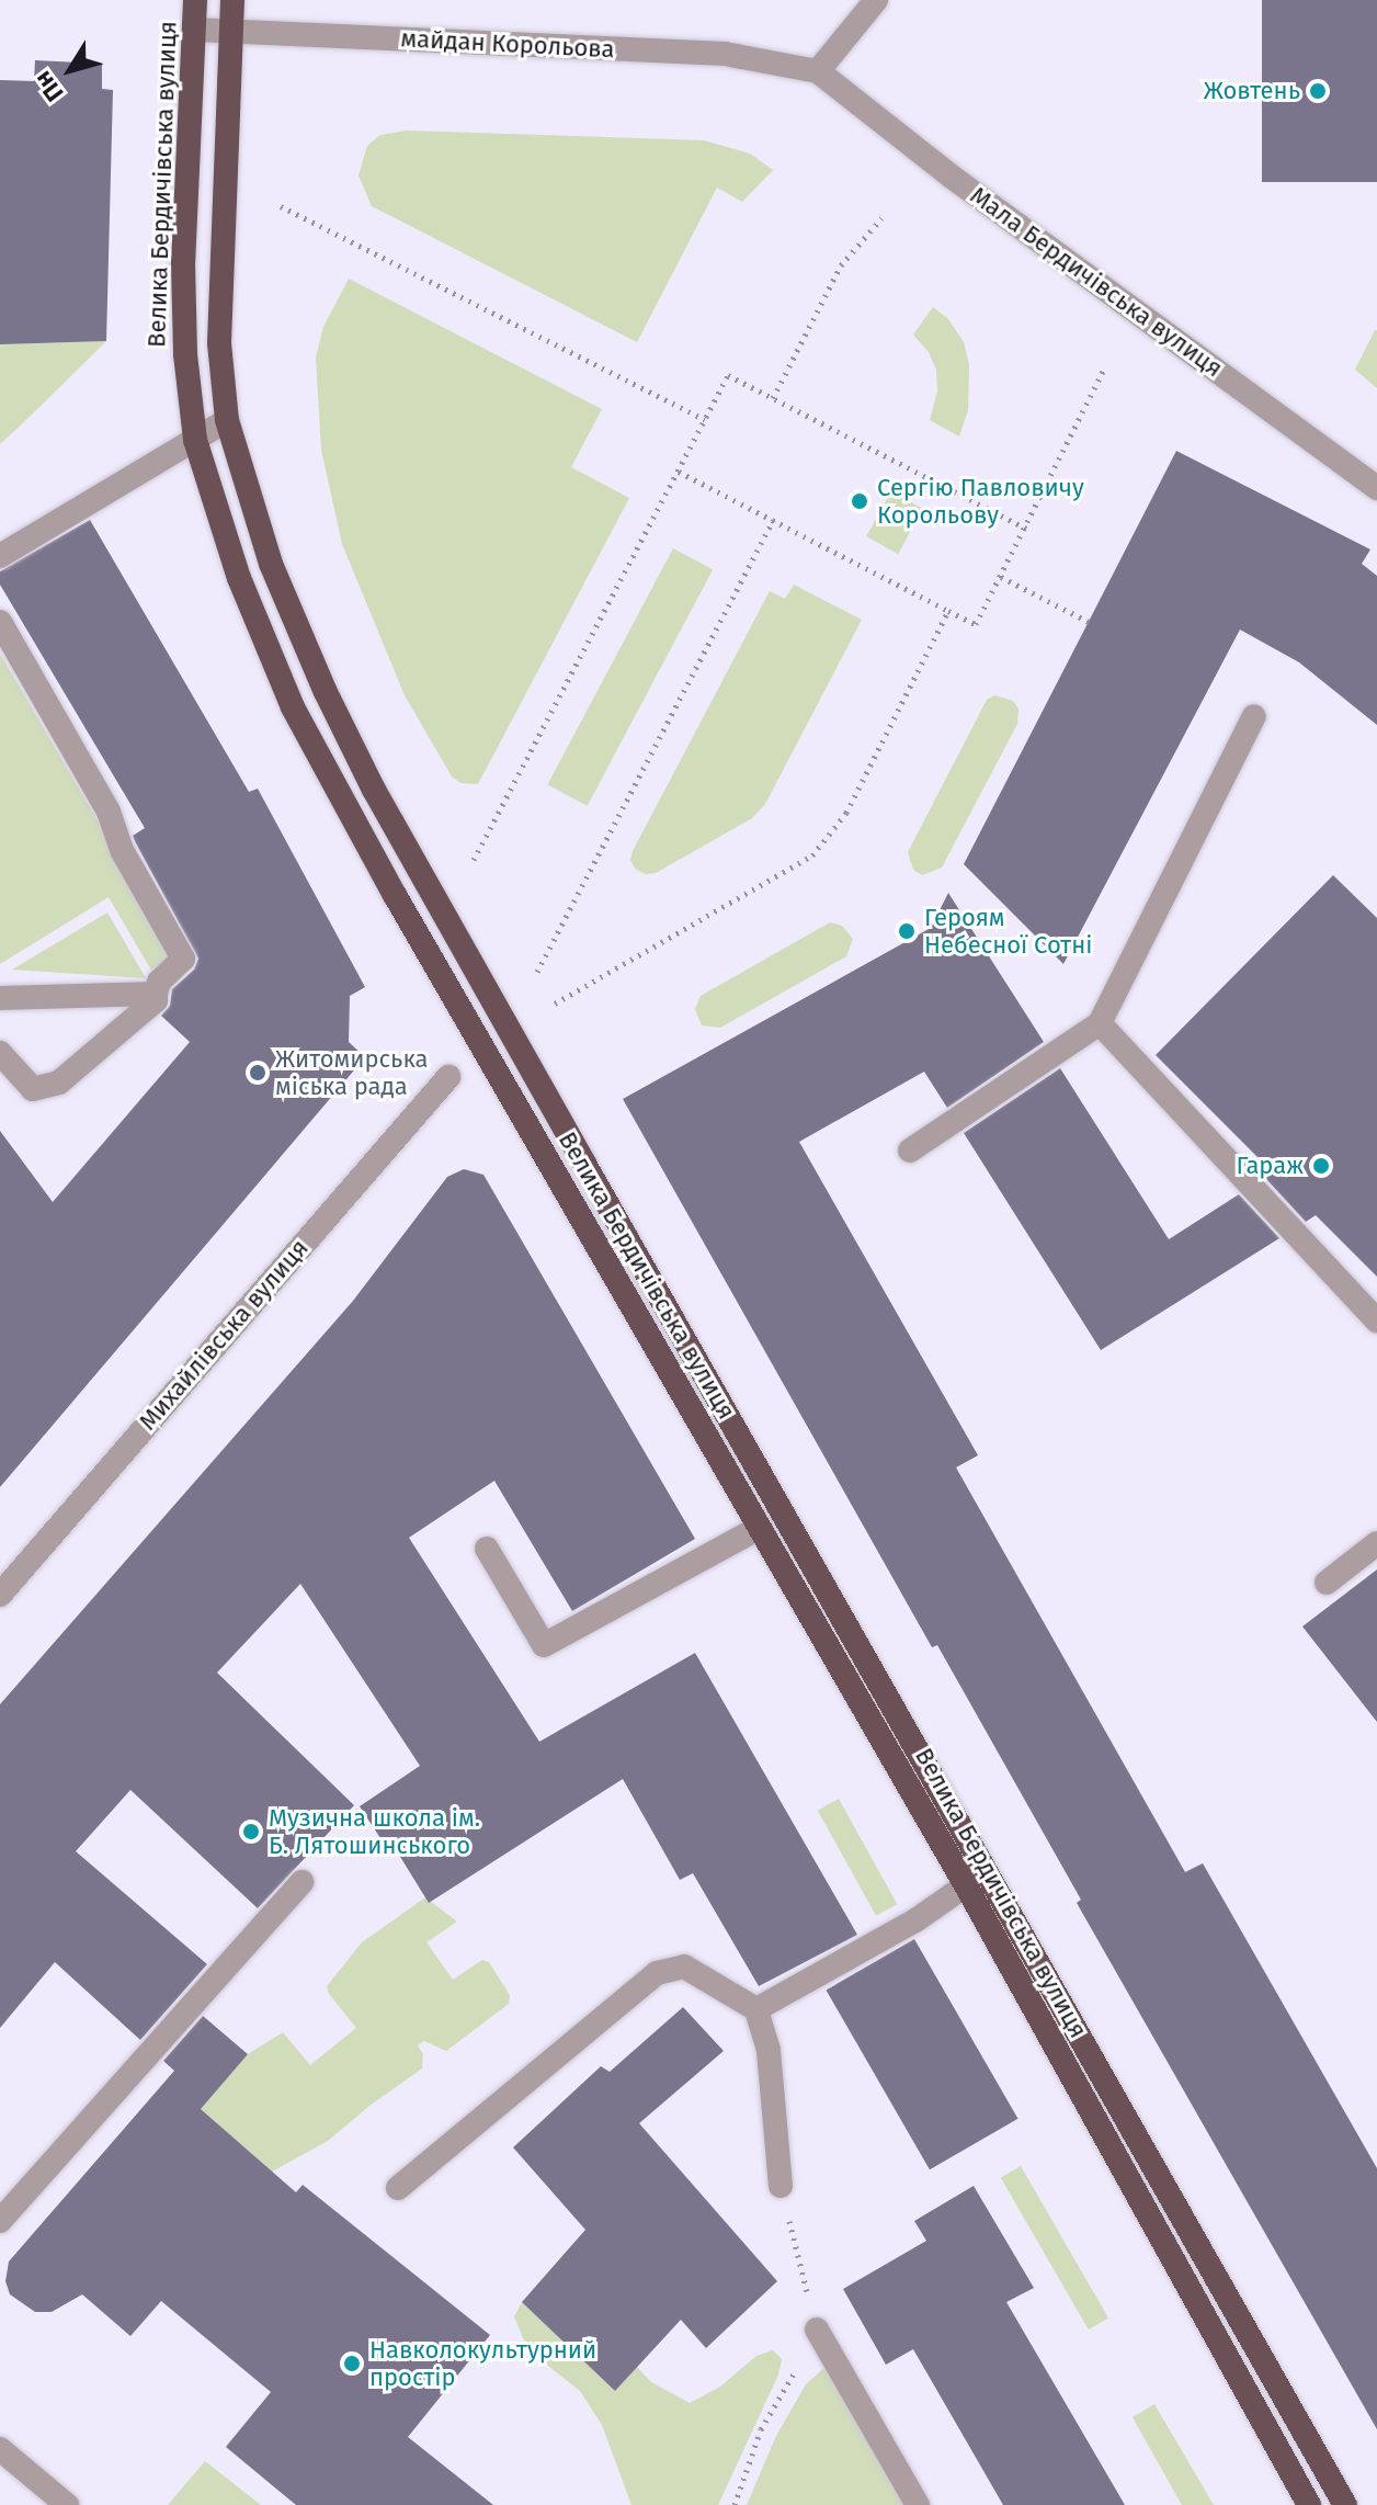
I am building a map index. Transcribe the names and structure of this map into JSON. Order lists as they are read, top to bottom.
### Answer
{
  "streets": {
    "highway": ["Велика Бердичівська вулиця"],
    "street": ["майдан Корольова", "Мала Бердичівська вулиця", "Михайлівська вулиця"]
  },
  "crossings": [
    ["майдан Корольова", "Велика Бердичівська вулиця"],
    ["майдан Корольова", "Мала Бердичівська вулиця"]
  ],
  "places": [
    "Жовтень",
    "Сергію Павловичу Корольову",
    "Героям Небесної Сотні",
    "Житомирська міська рада",
    "Гараж",
    "Музична школа ім. Б. Лятошинського",
    "Навколокультурний простір"
  ],
  "north": "bottom left"
}
